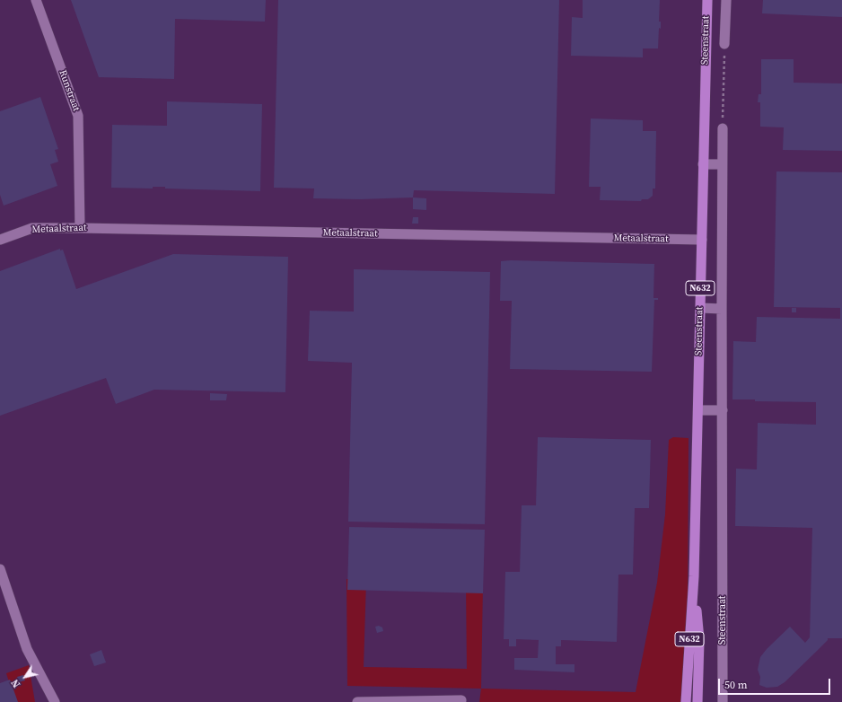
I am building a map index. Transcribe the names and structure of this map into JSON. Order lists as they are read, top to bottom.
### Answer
{
  "streets": {
    "main road": ["Steenstraat", "N632"],
    "street": ["Runstraat", "Metaalstraat"]
  },
  "crossings": [
    ["Steenstraat", "Metaalstraat"],
    ["Runstraat", "Metaalstraat"]
  ],
  "scale_bar": "50 m",
  "north": "bottom left"
}
